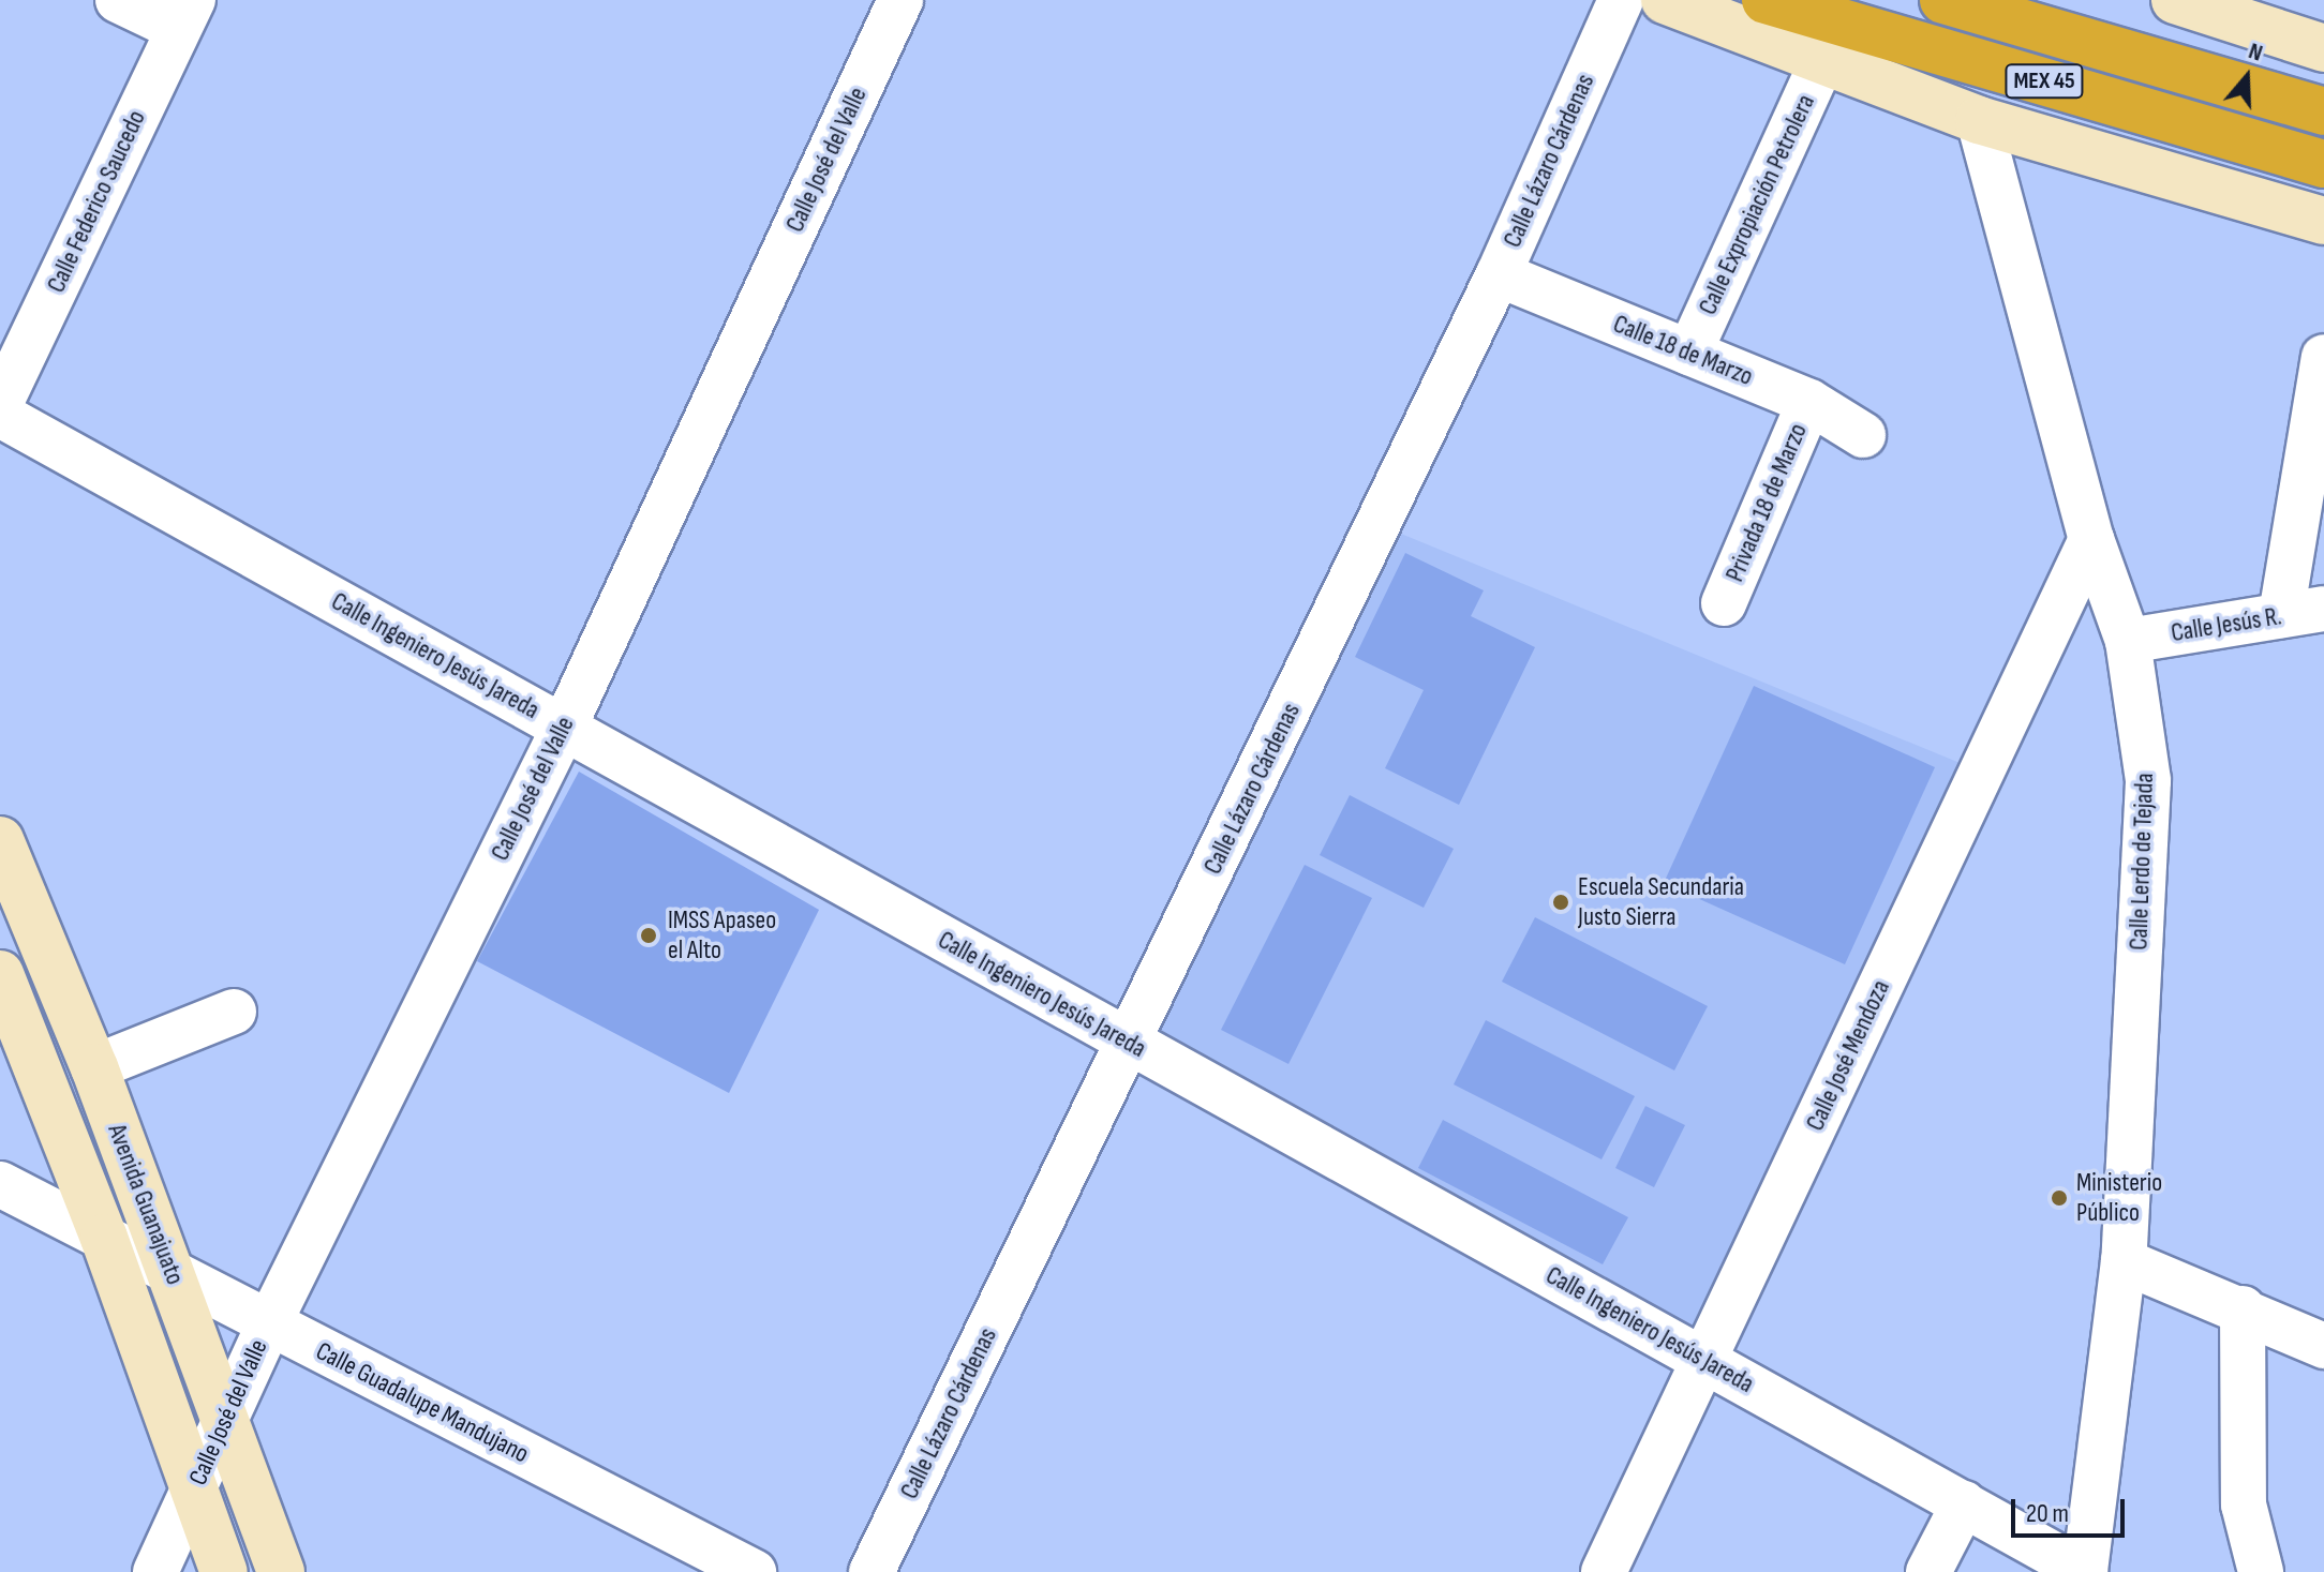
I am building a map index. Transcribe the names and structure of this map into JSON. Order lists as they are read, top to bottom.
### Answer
{
  "streets": {
    "highway": ["MEX 45"],
    "street": [
      "Calle José del Valle",
      "Calle Lázaro Cárdenas",
      "Calle Federico Saucedo",
      "Calle Expropiación Petrolera",
      "Calle 18 de Marzo",
      "Privada 18 de Marzo",
      "Calle Jesús R.",
      "Calle Ingeniero Jesús Jareda",
      "Calle Lerdo de Tejada",
      "Calle José Mendoza",
      "Avenida Guanajuato",
      "Calle Guadalupe Mandujano"
    ]
  },
  "crossings": [
    ["Calle José del Valle", "Calle Ingeniero Jesús Jareda"],
    ["Calle José del Valle", "Avenida Guanajuato"],
    ["Calle José del Valle", "Calle Guadalupe Mandujano"],
    ["Calle Lázaro Cárdenas", "Calle 18 de Marzo"],
    ["Calle Lázaro Cárdenas", "Calle Ingeniero Jesús Jareda"],
    ["Calle Expropiación Petrolera", "Calle 18 de Marzo"],
    ["Calle 18 de Marzo", "Privada 18 de Marzo"],
    ["Calle Jesús R.", "Calle Lerdo de Tejada"],
    ["Calle Ingeniero Jesús Jareda", "Calle Lerdo de Tejada"],
    ["Calle Ingeniero Jesús Jareda", "Calle José Mendoza"],
    ["Calle Lerdo de Tejada", "Calle José Mendoza"],
    ["Avenida Guanajuato", "Calle Guadalupe Mandujano"]
  ],
  "places": ["Escuela Secundaria Justo Sierra", "IMSS Apaseo el Alto", "Ministerio Público"],
  "scale_bar": "20 m",
  "north": "top"
}
